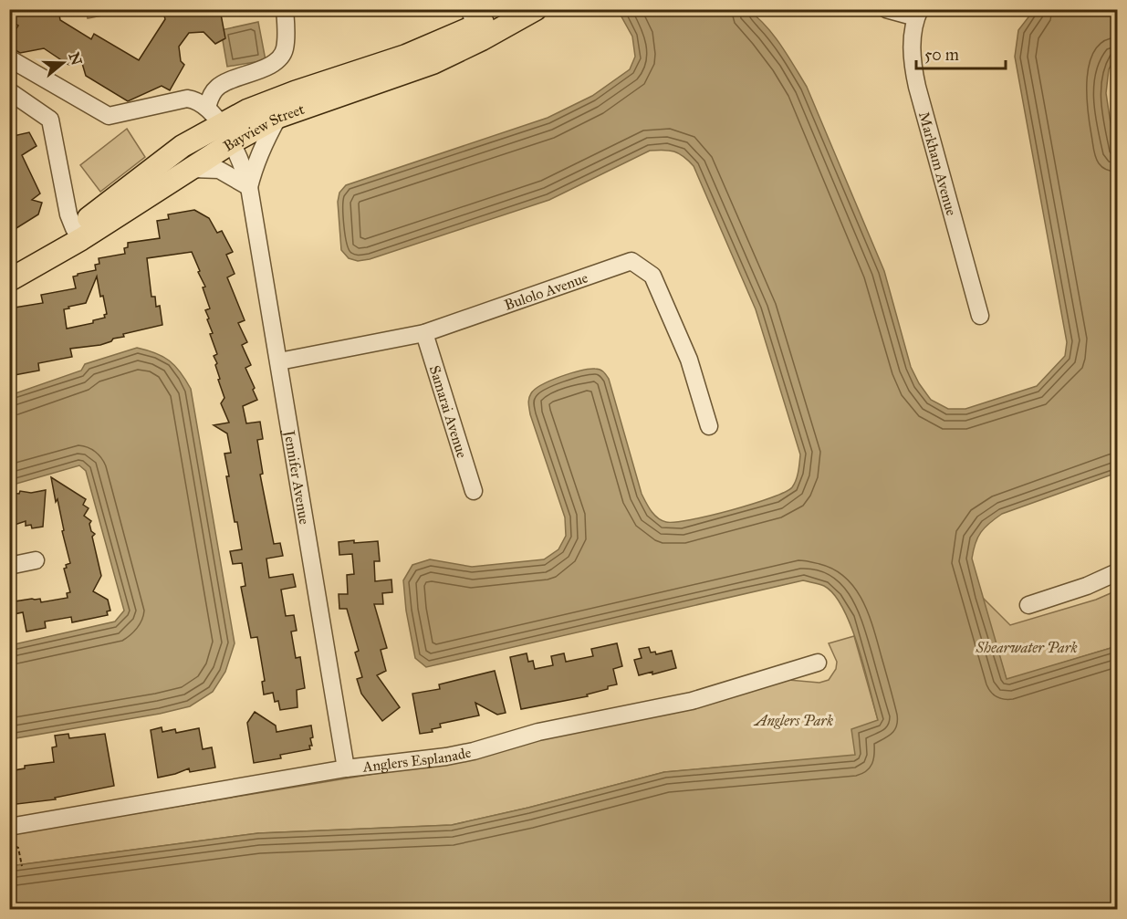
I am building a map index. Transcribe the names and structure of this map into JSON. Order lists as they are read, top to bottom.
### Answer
{
  "streets": {
    "main road": ["Bayview Street"],
    "street": [
      "Markham Avenue",
      "Bulolo Avenue",
      "Samarai Avenue",
      "Jennifer Avenue",
      "Anglers Esplanade"
    ]
  },
  "crossings": [
    ["Bayview Street", "Jennifer Avenue"],
    ["Bulolo Avenue", "Samarai Avenue"],
    ["Bulolo Avenue", "Jennifer Avenue"],
    ["Jennifer Avenue", "Anglers Esplanade"]
  ],
  "parks": ["Shearwater Park", "Anglers Park"],
  "scale_bar": "50 m",
  "north": "right"
}
